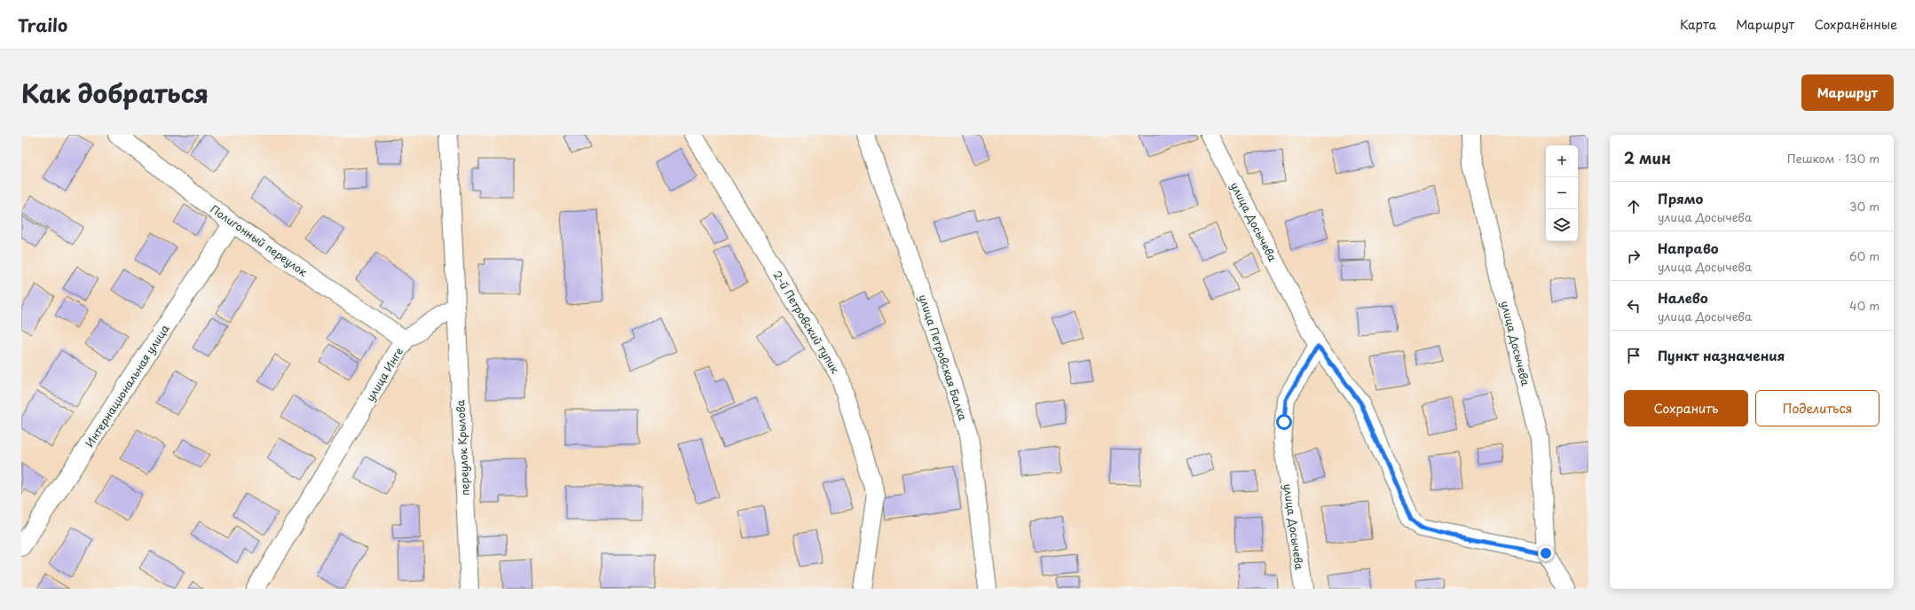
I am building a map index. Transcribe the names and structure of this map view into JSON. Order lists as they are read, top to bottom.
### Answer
{
  "streets": {
    "street": [
      "улица Досычева",
      "Полигонный переулок",
      "2-й Петровский тупик",
      "улица Петровская Балка",
      "улица Инге",
      "Интернациональная улица",
      "переулок Крылова"
    ]
  },
  "crossings": [
    ["Полигонный переулок", "улица Инге"],
    ["Полигонный переулок", "Интернациональная улица"],
    ["улица Инге", "переулок Крылова"]
  ],
  "page": {
    "header": "Trailo",
    "nav": ["Карта", "Маршрут", "Сохранённые"],
    "title": "Как добраться",
    "buttons": [
      "Маршрут",
      ["Сохранить", "Поделиться"]
    ],
    "heading": ["2 мин", "Пешком · 130 m"],
    "map_buttons": ["+", "−"],
    "list": [
      ["Прямо", "улица Досычева", "30 m"],
      ["Направо", "улица Досычева", "60 m"],
      ["Налево", "улица Досычева", "40 m"],
      "Пункт назначения"
    ]
  }
}
